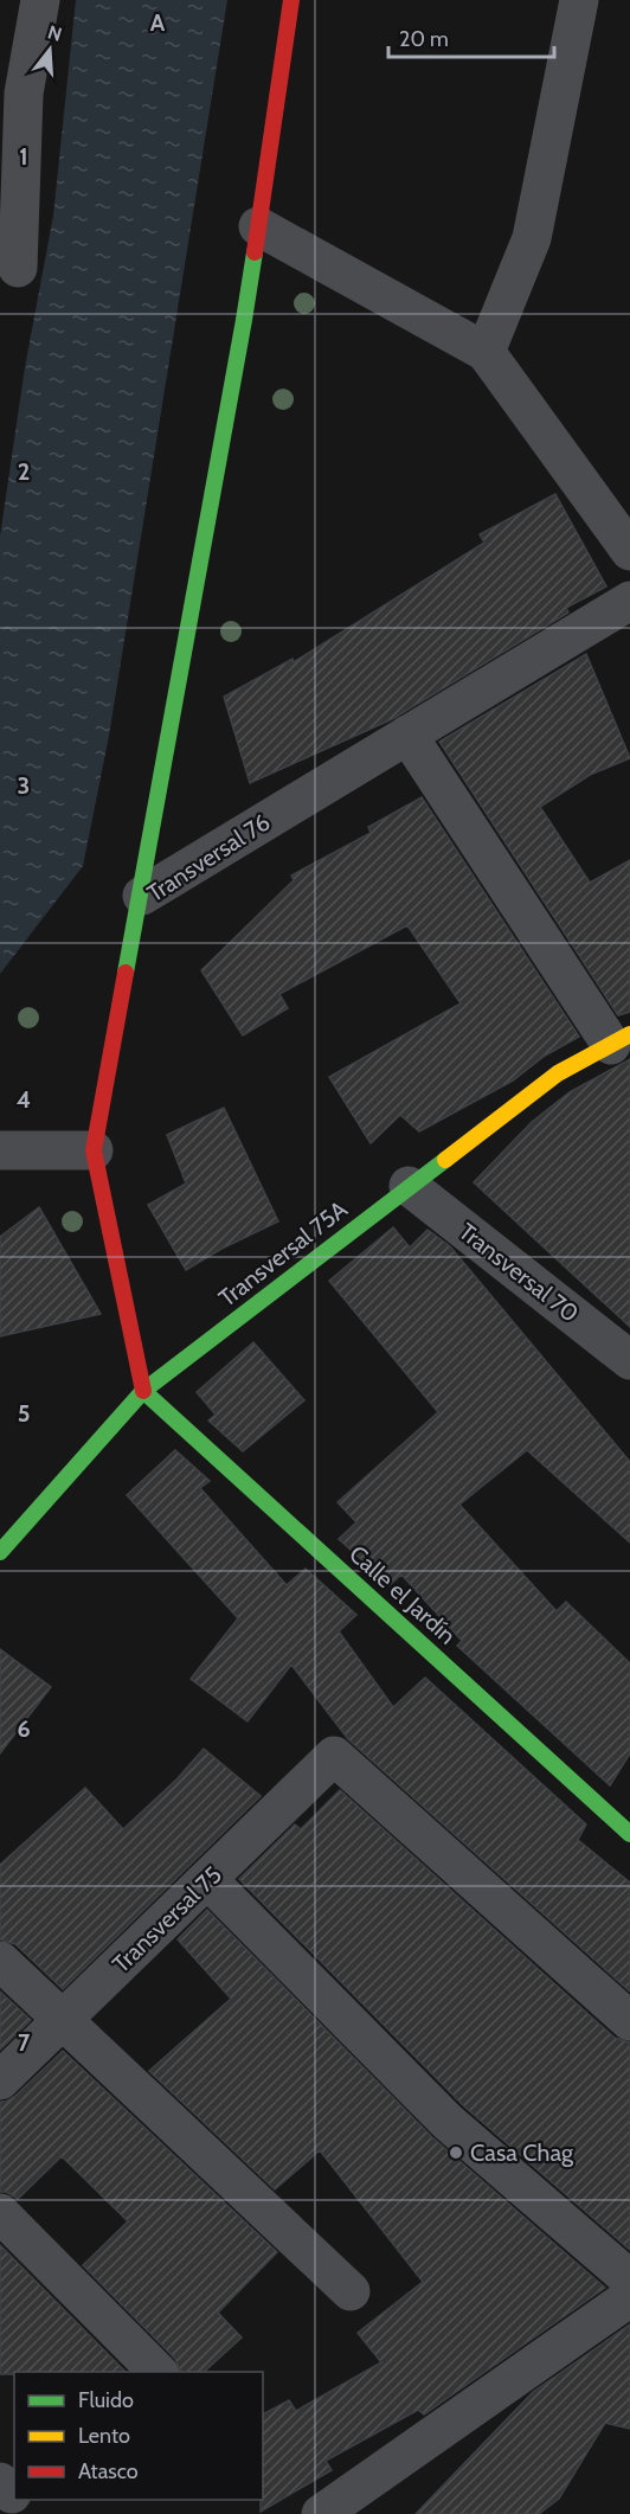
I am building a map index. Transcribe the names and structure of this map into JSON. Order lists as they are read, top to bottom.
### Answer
{
  "streets": {
    "street": [
      "Transversal 76",
      "Transversal 75A",
      "Transversal 70",
      "Calle el Jardín",
      "Transversal 75"
    ]
  },
  "crossings": [
    ["Transversal 76", "Transversal 75A"],
    ["Transversal 76", "Calle el Jardín"],
    ["Transversal 75A", "Transversal 70"],
    ["Transversal 75A", "Calle el Jardín"]
  ],
  "places": ["Casa Chag"],
  "legend": ["Fluido", "Lento", "Atasco"],
  "scale_bar": "20 m",
  "north": "top",
  "grid": {
    "columns": ["A"],
    "rows": [
      "1",
      "2",
      "3",
      "4",
      "5",
      "6",
      "7"
    ]
  }
}
